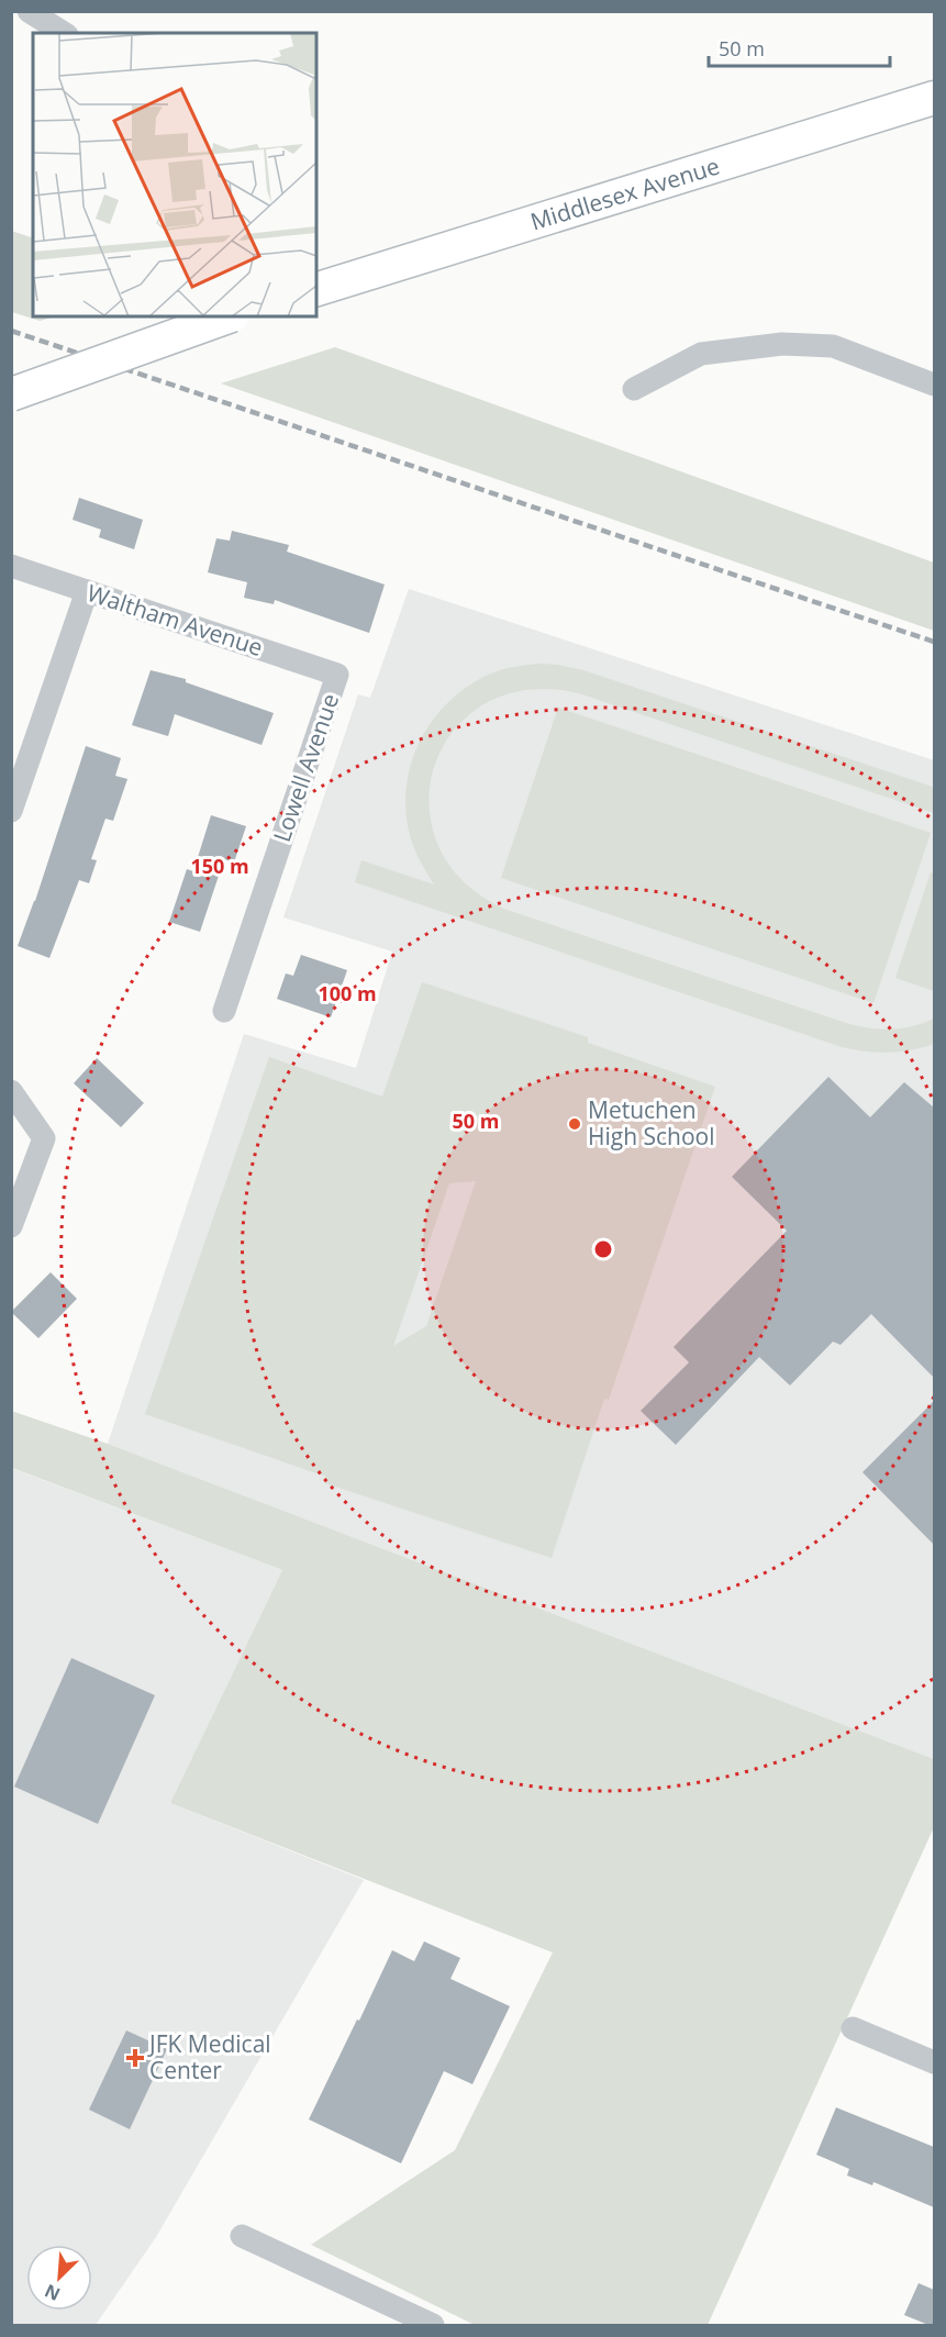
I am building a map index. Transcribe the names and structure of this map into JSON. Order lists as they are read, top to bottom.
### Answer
{
  "streets": {
    "main road": ["Middlesex Avenue"],
    "street": ["Waltham Avenue", "Lowell Avenue"]
  },
  "crossings": [
    ["Waltham Avenue", "Lowell Avenue"]
  ],
  "places": {
    "other": ["Metuchen High School"],
    "health": ["JFK Medical Center"]
  },
  "scale_bar": "50 m",
  "north": "bottom left",
  "rings": ["150 m", "100 m", "50 m"]
}
